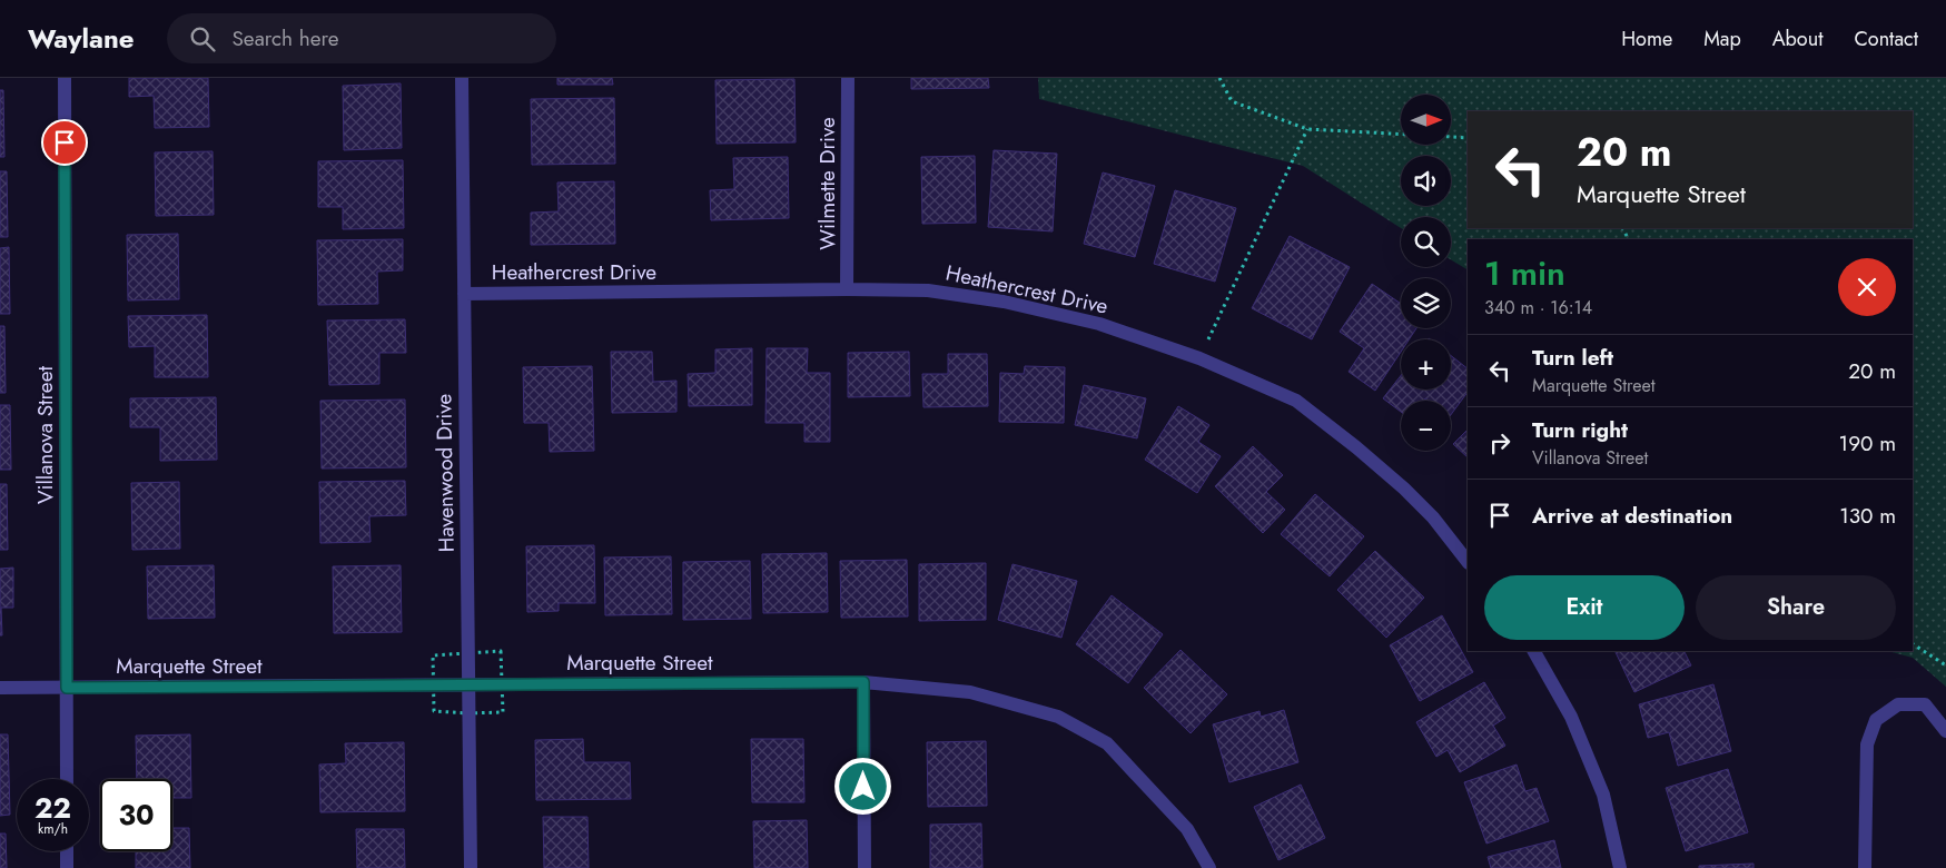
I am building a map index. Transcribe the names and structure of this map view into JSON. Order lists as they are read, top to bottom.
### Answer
{
  "streets": {
    "street": [
      "Wilmette Drive",
      "Heathercrest Drive",
      "Villanova Street",
      "Havenwood Drive",
      "Marquette Street"
    ]
  },
  "crossings": [
    ["Wilmette Drive", "Heathercrest Drive"],
    ["Heathercrest Drive", "Havenwood Drive"],
    ["Villanova Street", "Marquette Street"],
    ["Havenwood Drive", "Marquette Street"]
  ],
  "north": "right",
  "page": {
    "header": "Waylane",
    "search": "Search here",
    "nav": [
      "Home",
      "Map",
      "About",
      "Contact"
    ],
    "map_buttons": ["+", "−"],
    "turn": ["20 m", "Marquette Street"],
    "heading": ["1 min", "340 m · 16:14"],
    "list": [
      {
        "name": "Turn left",
        "note": "Marquette Street",
        "value": "20 m"
      },
      {
        "name": "Turn right",
        "note": "Villanova Street",
        "value": "190 m"
      },
      {
        "name": "Arrive at destination",
        "value": "130 m"
      }
    ],
    "buttons": ["Exit", "Share"],
    "speed": "22 km/h",
    "limit": "30"
  }
}
